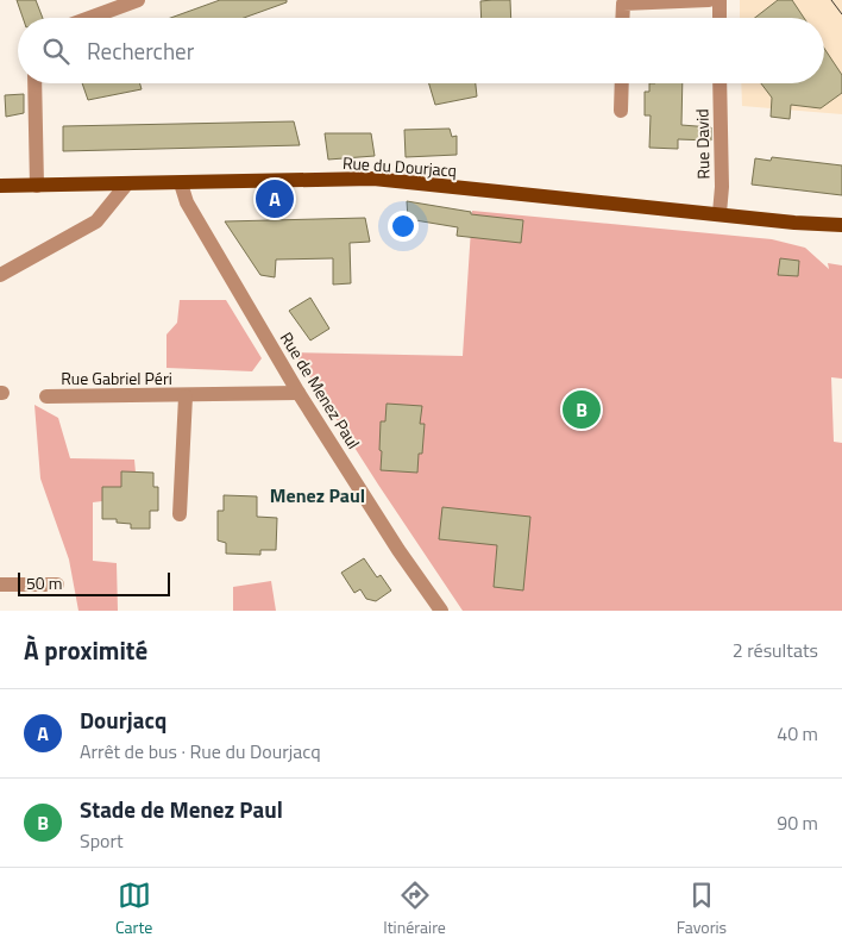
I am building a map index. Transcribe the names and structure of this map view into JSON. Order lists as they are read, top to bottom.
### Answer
{
  "streets": {
    "main road": ["Rue du Dourjacq"],
    "street": ["Rue David", "Rue Gabriel Péri", "Rue de Menez Paul"]
  },
  "crossings": [
    ["Rue David", "Rue du Dourjacq"],
    ["Rue du Dourjacq", "Rue de Menez Paul"],
    ["Rue Gabriel Péri", "Rue de Menez Paul"]
  ],
  "districts": ["Menez Paul"],
  "scale_bar": "50 m",
  "page": {
    "search": "Rechercher",
    "pins": ["A", "B"],
    "scale": "50 m",
    "heading": ["À proximité", "2 résultats"],
    "list": [
      {
        "mark": "A",
        "name": "Dourjacq",
        "note": "Arrêt de bus · Rue du Dourjacq",
        "value": "40 m"
      },
      {
        "mark": "B",
        "name": "Stade de Menez Paul",
        "note": "Sport",
        "value": "90 m"
      }
    ],
    "nav": ["Carte", "Itinéraire", "Favoris"]
  }
}
